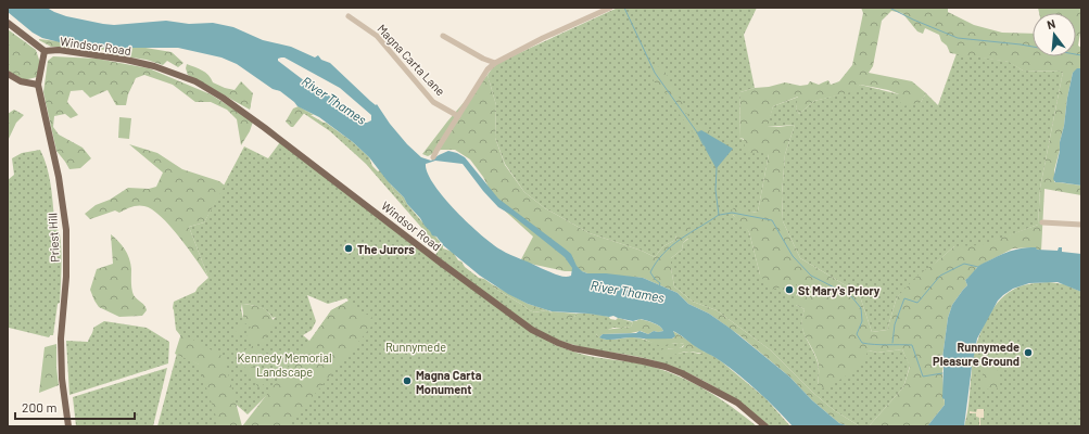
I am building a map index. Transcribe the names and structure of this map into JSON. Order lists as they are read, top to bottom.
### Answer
{
  "streets": {
    "main road": ["Windsor Road", "Priest Hill"],
    "street": ["Magna Carta Lane"]
  },
  "crossings": [
    ["Windsor Road", "Priest Hill"]
  ],
  "water": ["River Thames"],
  "parks": ["Runnymede", "Kennedy Memorial Landscape"],
  "places": [
    "The Jurors",
    "St Mary's Priory",
    "Runnymede Pleasure Ground",
    "Magna Carta Monument"
  ],
  "scale_bar": "200 m",
  "north": "top"
}
